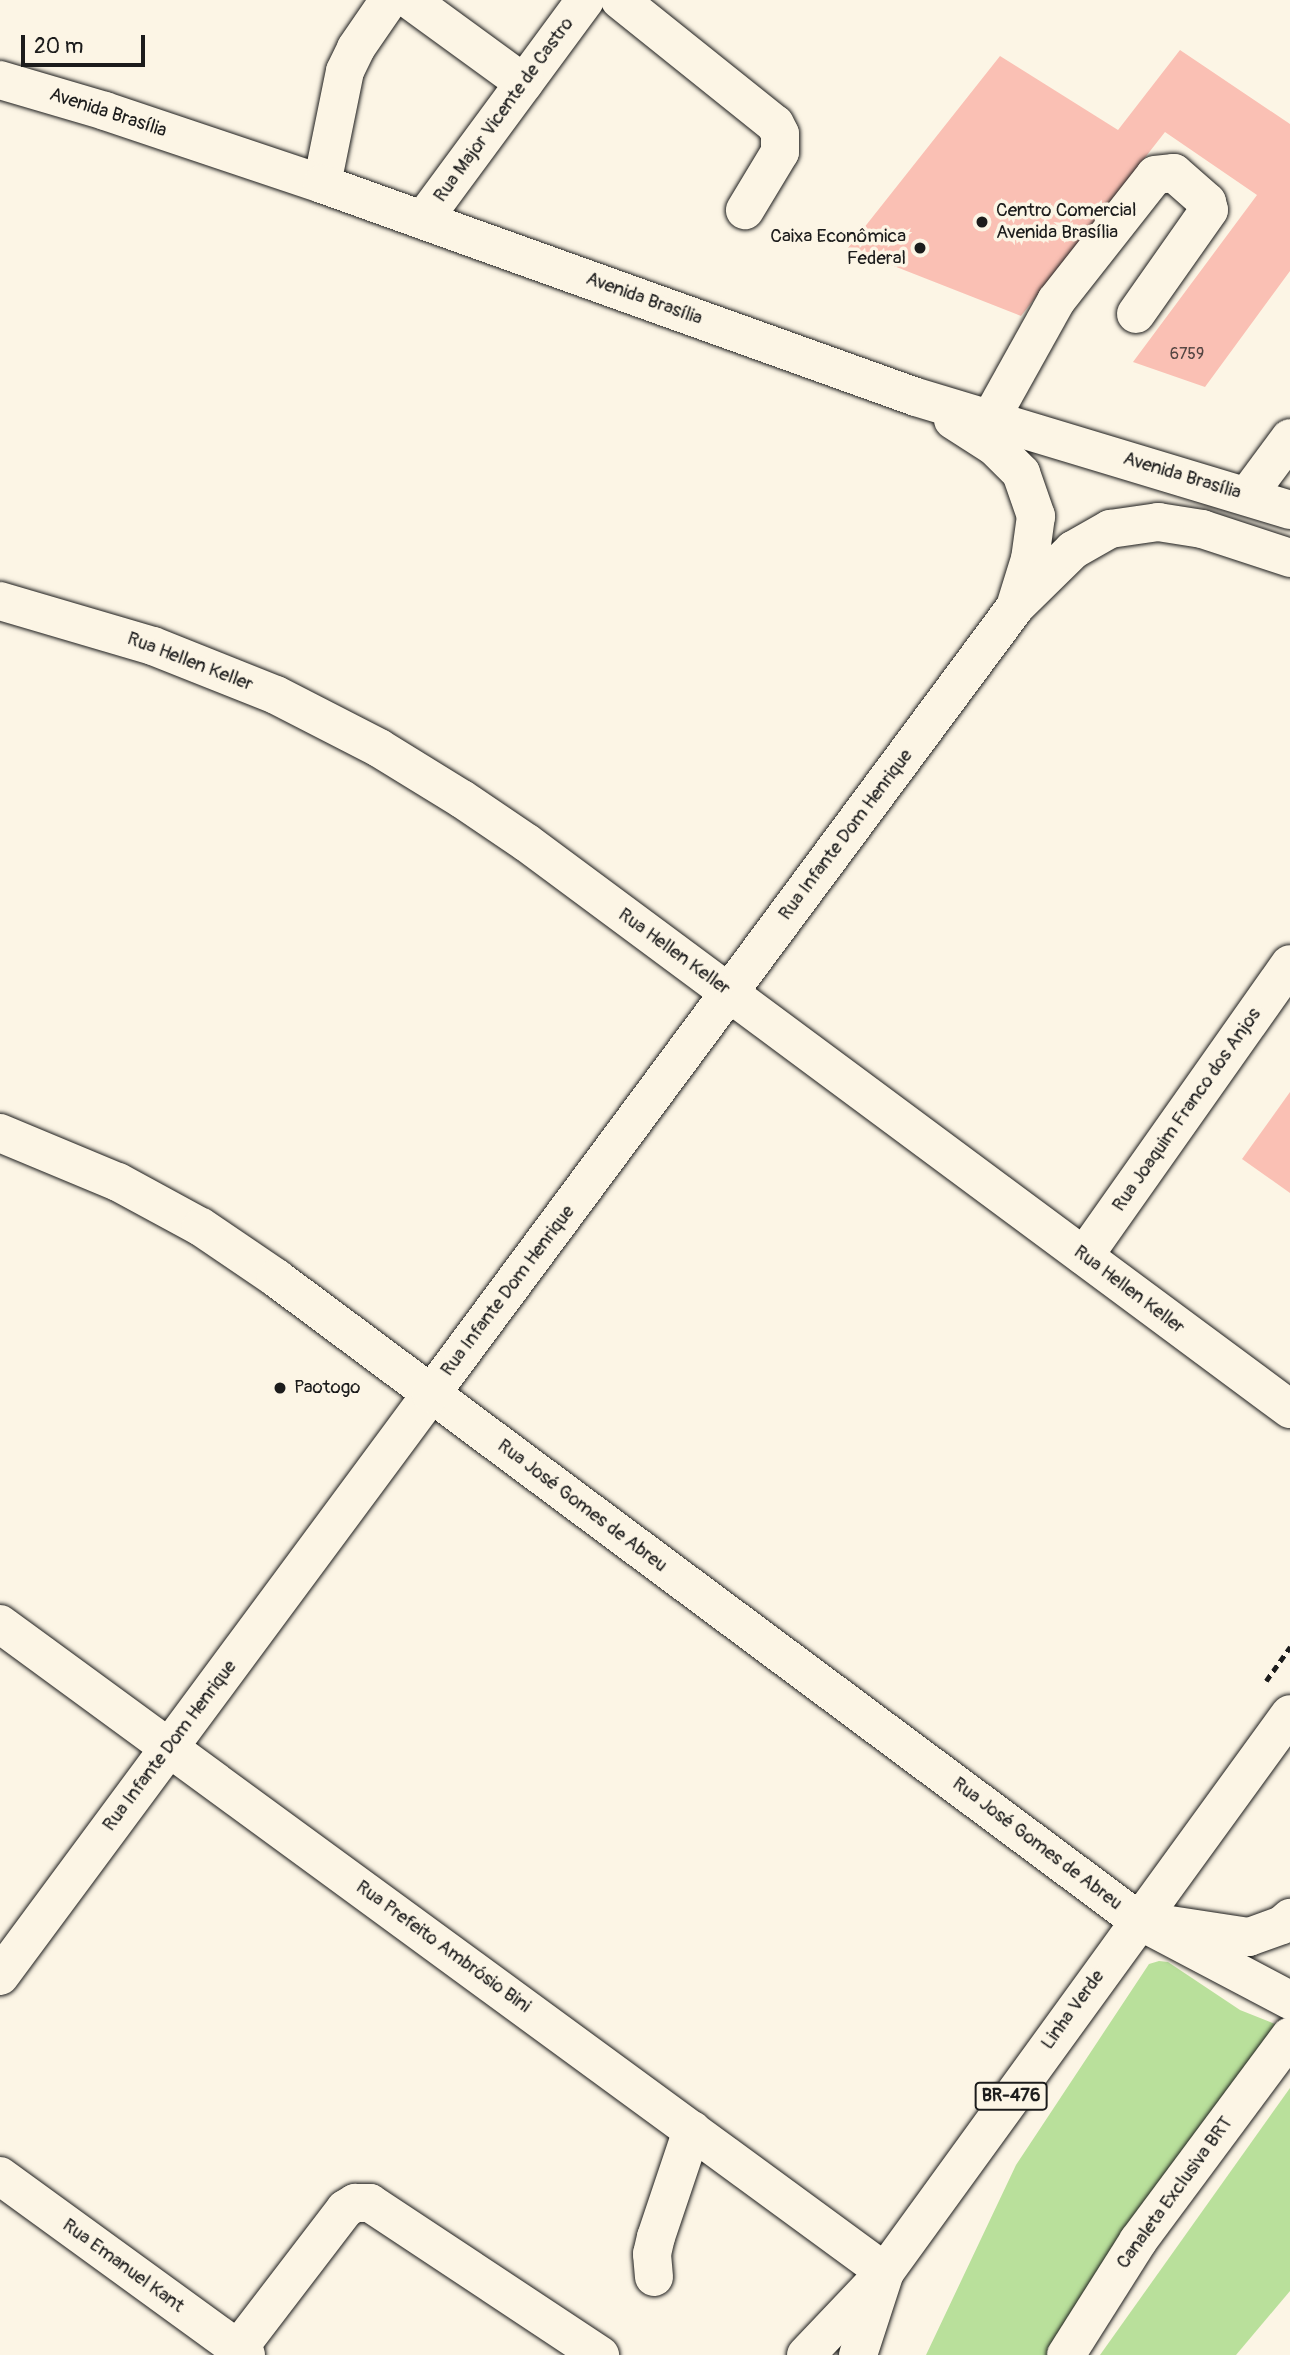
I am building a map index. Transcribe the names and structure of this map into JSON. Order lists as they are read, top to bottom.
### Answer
{
  "streets": {
    "main road": [
      "Rua Major Vicente de Castro",
      "Avenida Brasília",
      "Rua Hellen Keller",
      "Rua Infante Dom Henrique",
      "Rua Joaquim Franco dos Anjos",
      "Rua José Gomes de Abreu",
      "Rua Prefeito Ambrósio Bini",
      "Linha Verde",
      "BR-476",
      "Canaleta Exclusiva BRT",
      "Rua Emanuel Kant"
    ]
  },
  "crossings": [
    ["Rua Major Vicente de Castro", "Avenida Brasília"],
    ["Avenida Brasília", "Rua Infante Dom Henrique"],
    ["Rua Hellen Keller", "Rua Infante Dom Henrique"],
    ["Rua Hellen Keller", "Rua Joaquim Franco dos Anjos"],
    ["Rua Infante Dom Henrique", "Rua José Gomes de Abreu"],
    ["Rua Infante Dom Henrique", "Rua Prefeito Ambrósio Bini"],
    ["Rua José Gomes de Abreu", "Linha Verde"],
    ["Rua Prefeito Ambrósio Bini", "Linha Verde"]
  ],
  "places": ["Centro Comercial Avenida Brasília", "Caixa Econômica Federal", "Paotogo"],
  "house_numbers": ["6759"],
  "scale_bar": "20 m"
}
